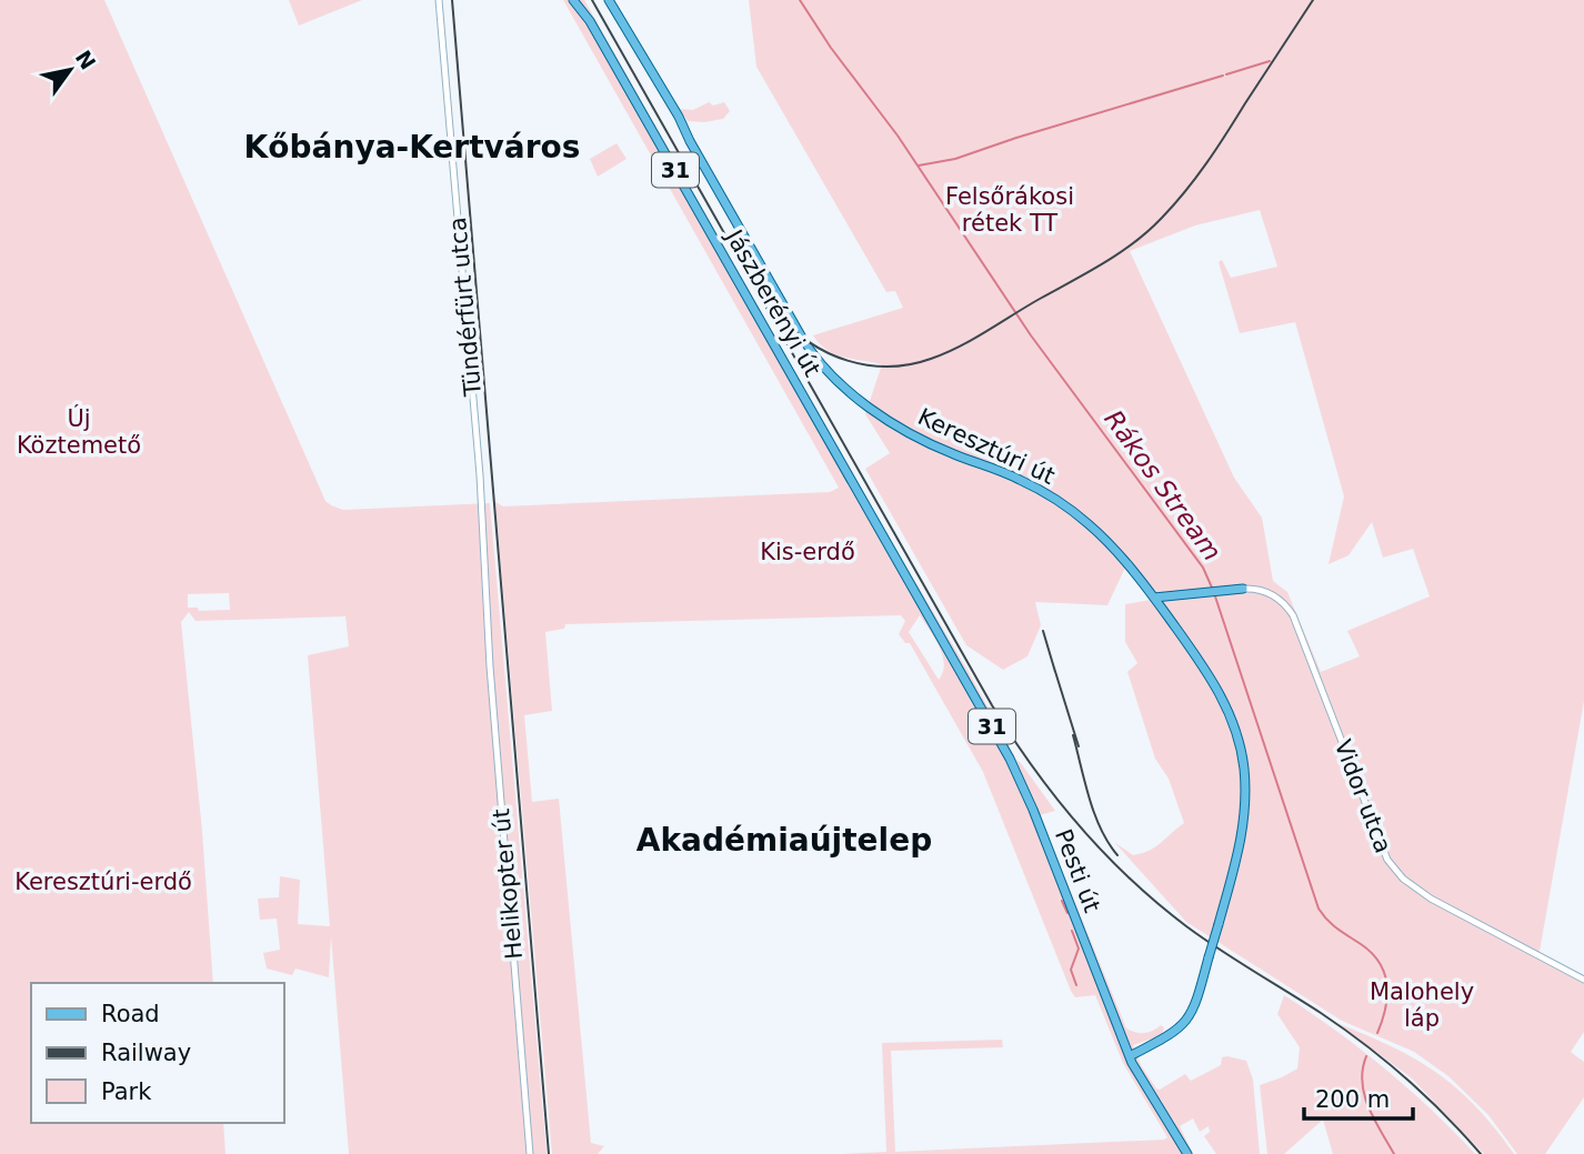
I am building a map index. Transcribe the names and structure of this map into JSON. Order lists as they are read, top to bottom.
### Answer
{
  "streets": {
    "main road": [
      "31",
      "Jászberényi út",
      "Keresztúri út",
      "Pesti út"
    ],
    "street": ["Tündérfürt utca", "Vidor utca", "Helikopter út"]
  },
  "crossings": [
    ["Jászberényi út", "Pesti út"],
    ["Tündérfürt utca", "Helikopter út"]
  ],
  "districts": ["Kőbánya-Kertváros", "Akadémiaújtelep"],
  "water": ["Rákos Stream"],
  "parks": [
    "Felsőrákosi rétek TT",
    "Új Köztemető",
    "Kis-erdő",
    "Keresztúri-erdő",
    "Malohely láp"
  ],
  "legend": ["Road", "Railway", "Park"],
  "scale_bar": "200 m",
  "north": "top right"
}
